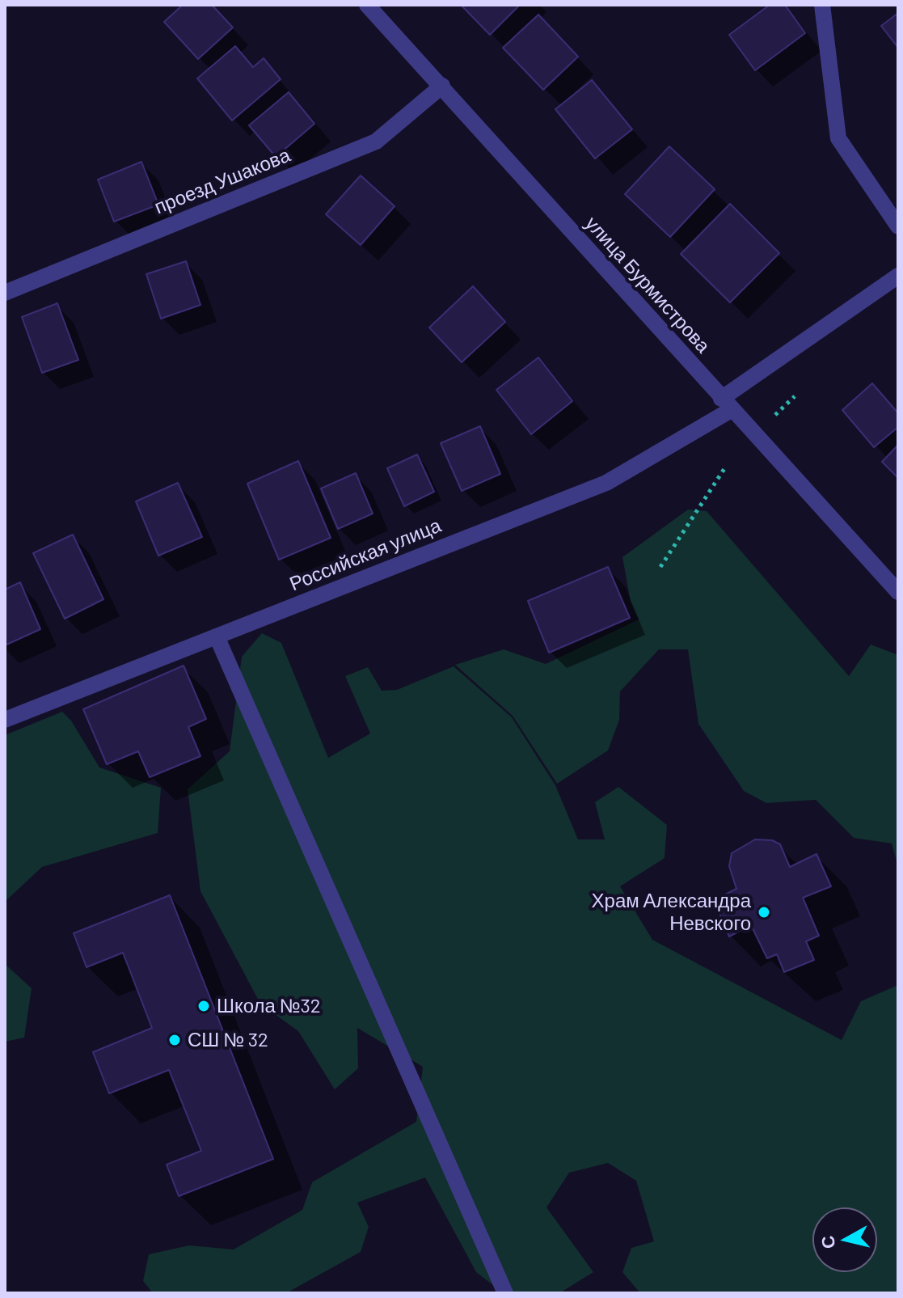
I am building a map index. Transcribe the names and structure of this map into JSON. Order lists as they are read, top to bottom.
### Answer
{
  "streets": {
    "street": ["проезд Ушакова", "улица Бурмистрова", "Российская улица"]
  },
  "crossings": [
    ["проезд Ушакова", "улица Бурмистрова"],
    ["улица Бурмистрова", "Российская улица"]
  ],
  "places": ["Храм Александра Невского", "Школа №32", "СШ № 32"],
  "north": "left"
}
